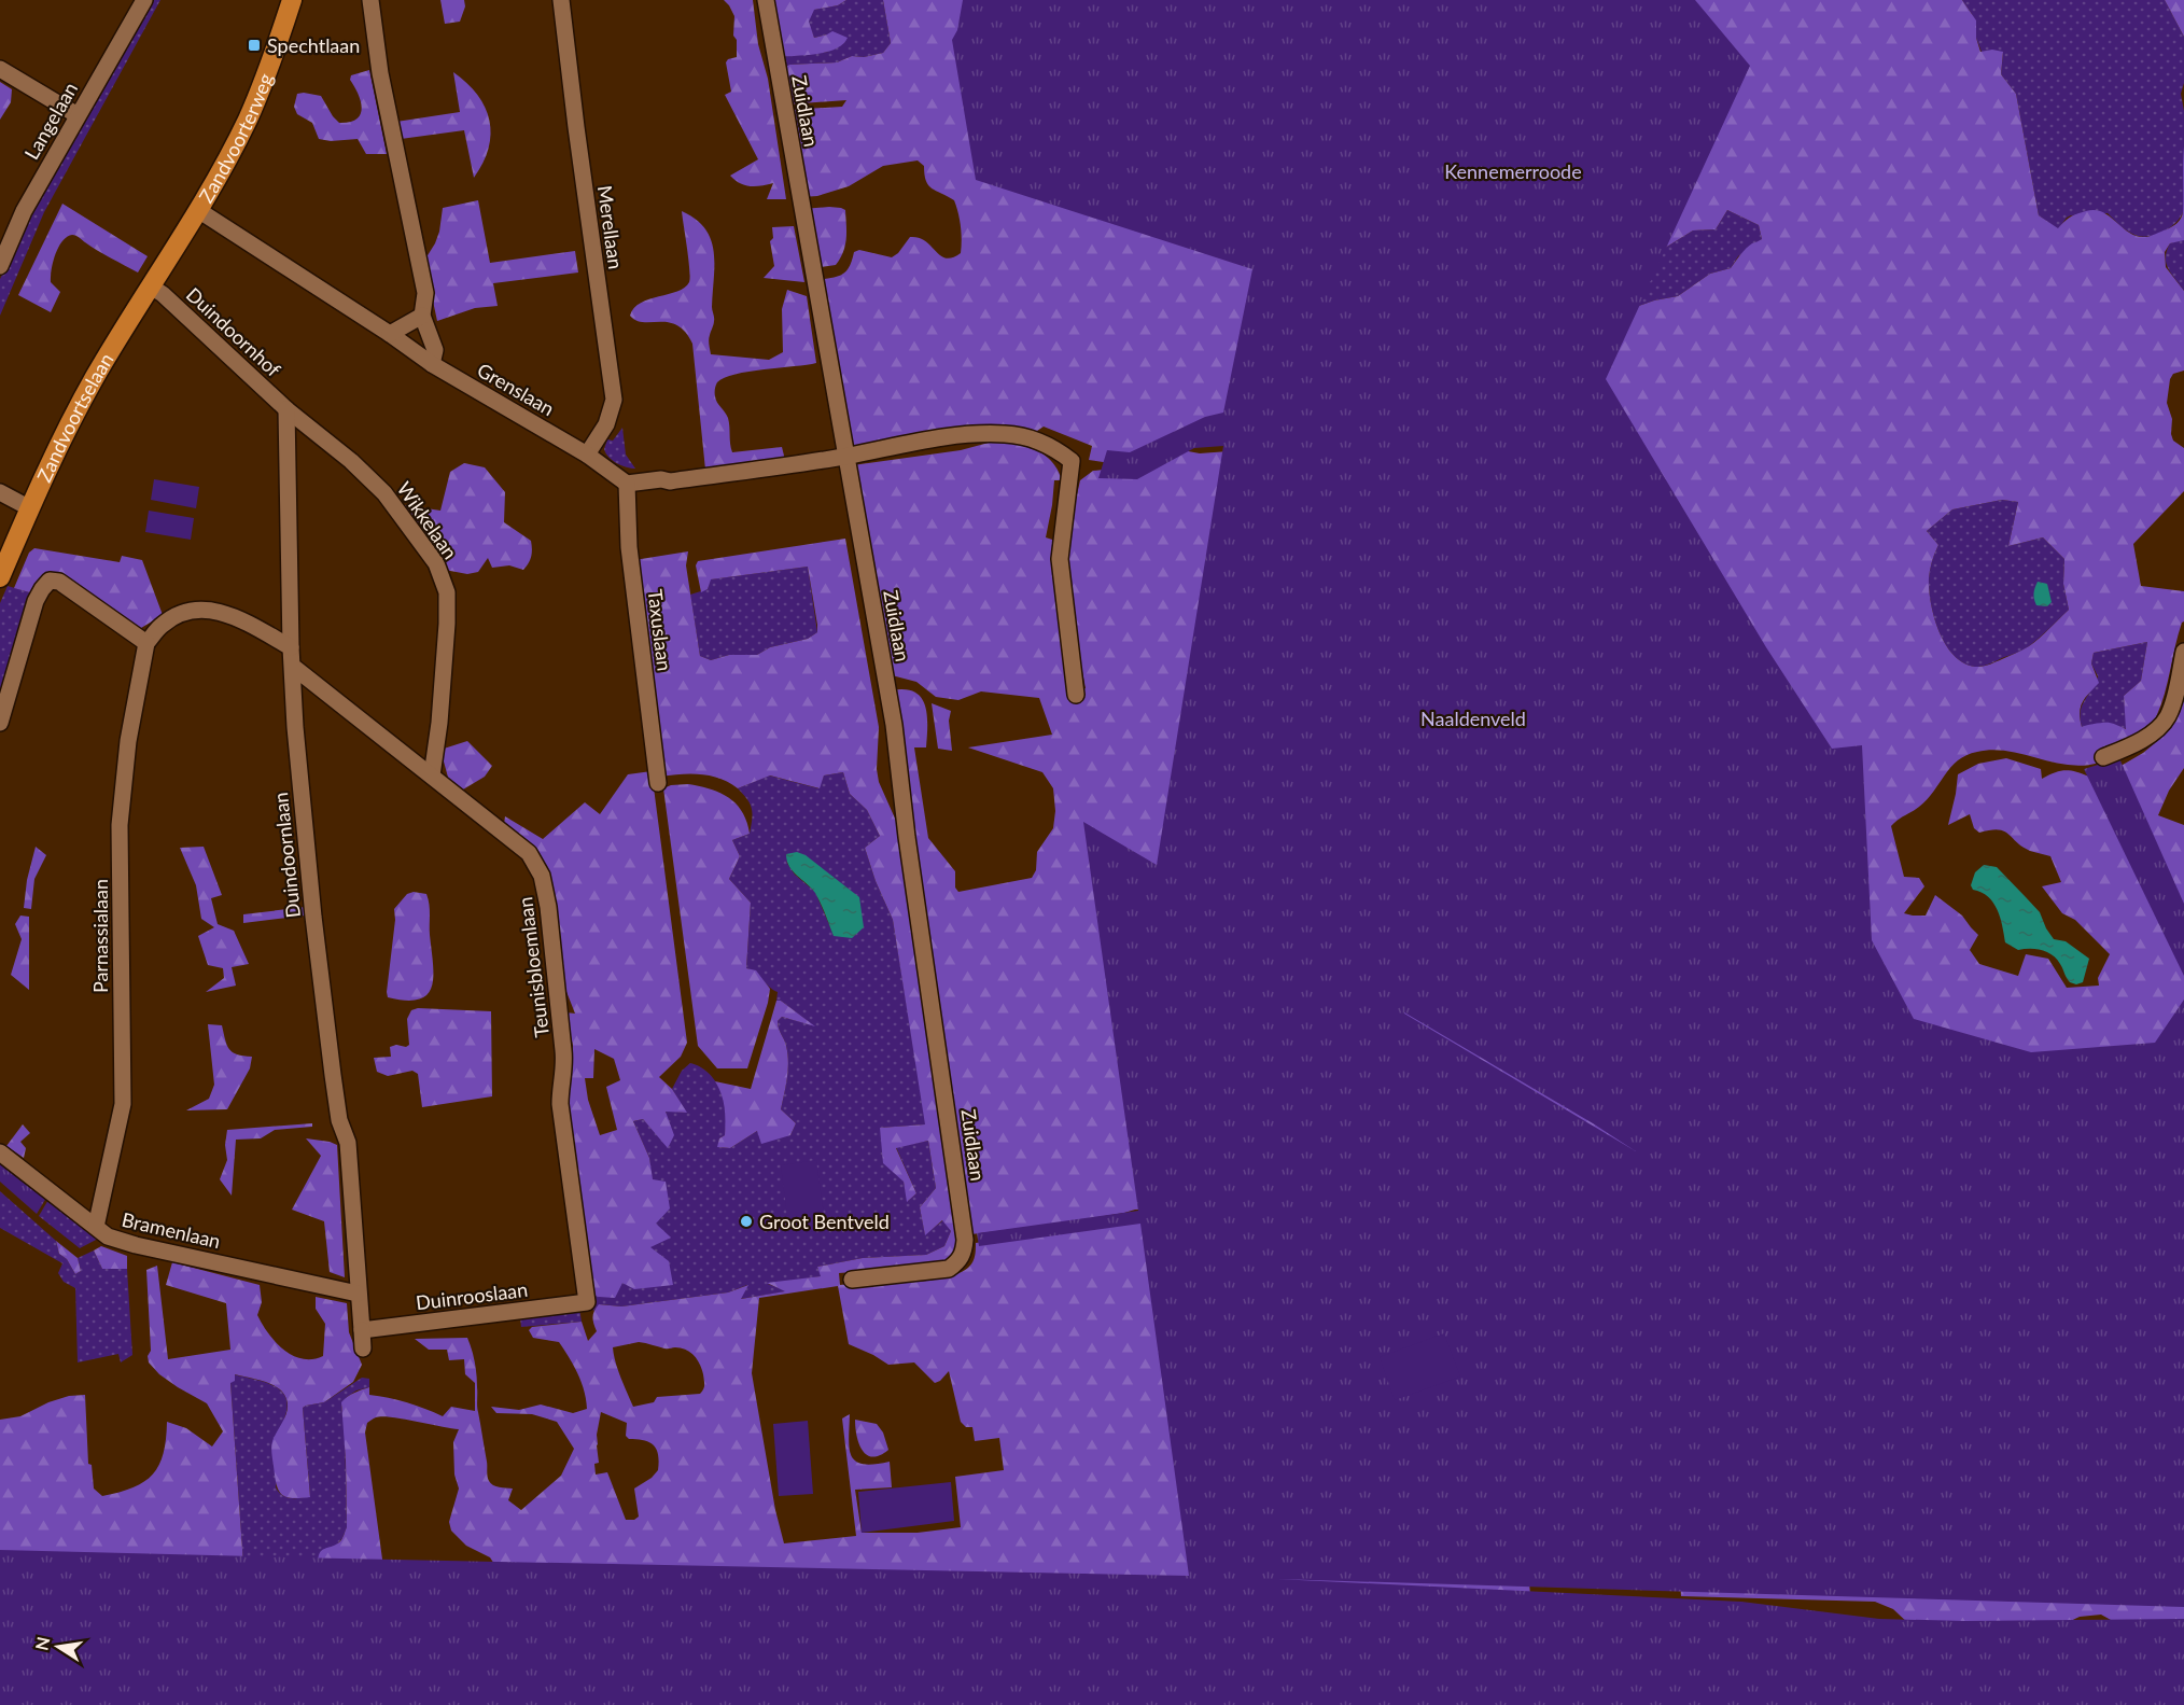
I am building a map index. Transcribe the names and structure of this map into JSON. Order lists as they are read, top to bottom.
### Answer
{
  "streets": {
    "main road": ["Zandvoorterweg", "Zandvoortselaan"],
    "street": [
      "Zuidlaan",
      "Langelaan",
      "Merellaan",
      "Duindoornhof",
      "Grenslaan",
      "Wikkelaan",
      "Taxuslaan",
      "Duindoornlaan",
      "Parnassialaan",
      "Teunisbloemlaan",
      "Bramenlaan",
      "Duinrooslaan"
    ]
  },
  "crossings": [
    ["Zandvoorterweg", "Grenslaan"],
    ["Zandvoorterweg", "Zandvoortselaan"],
    ["Merellaan", "Grenslaan"],
    ["Duindoornhof", "Zandvoortselaan"],
    ["Duindoornhof", "Wikkelaan"],
    ["Duindoornhof", "Duindoornlaan"],
    ["Grenslaan", "Taxuslaan"],
    ["Wikkelaan", "Duindoornlaan"],
    ["Wikkelaan", "Teunisbloemlaan"],
    ["Duindoornlaan", "Teunisbloemlaan"],
    ["Duindoornlaan", "Bramenlaan"],
    ["Parnassialaan", "Bramenlaan"],
    ["Teunisbloemlaan", "Duinrooslaan"]
  ],
  "parks": ["Kennemerroode", "Naaldenveld"],
  "places": {
    "transit": ["Spechtlaan"],
    "other": ["Groot Bentveld"]
  },
  "north": "left"
}
